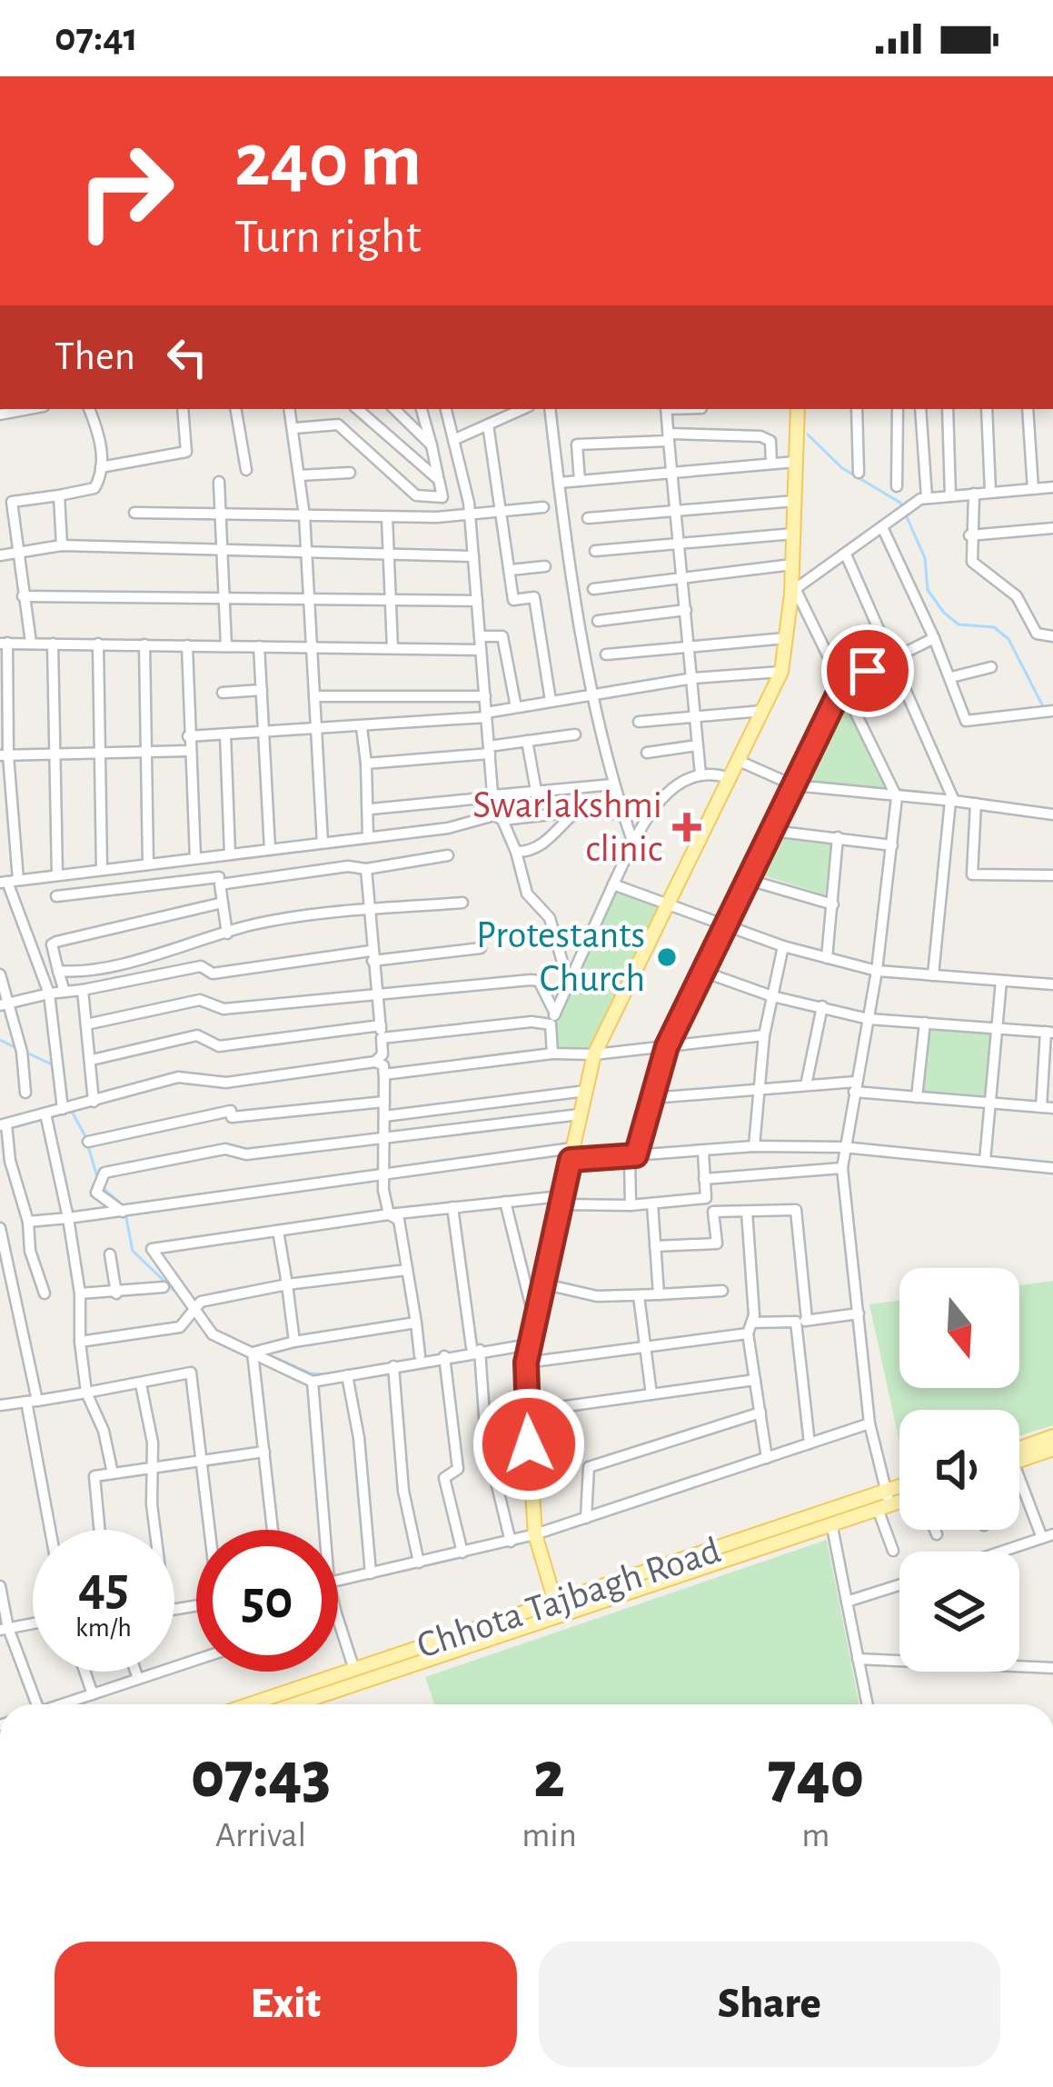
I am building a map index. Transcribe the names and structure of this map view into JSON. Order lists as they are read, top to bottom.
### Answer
{
  "streets": {
    "main road": ["Chhota Tajbagh Road"]
  },
  "places": {
    "health": ["Swarlakshmi clinic"],
    "other": ["Protestants Church"]
  },
  "north": "bottom",
  "page": {
    "status": "07:41",
    "turn": ["240 m", "Turn right"],
    "then": "Then",
    "speed": "45 km/h",
    "limit": "50",
    "eta": [
      "07:43",
      "Arrival",
      "2",
      "min",
      "740",
      "m"
    ],
    "buttons": ["Exit", "Share"]
  }
}
